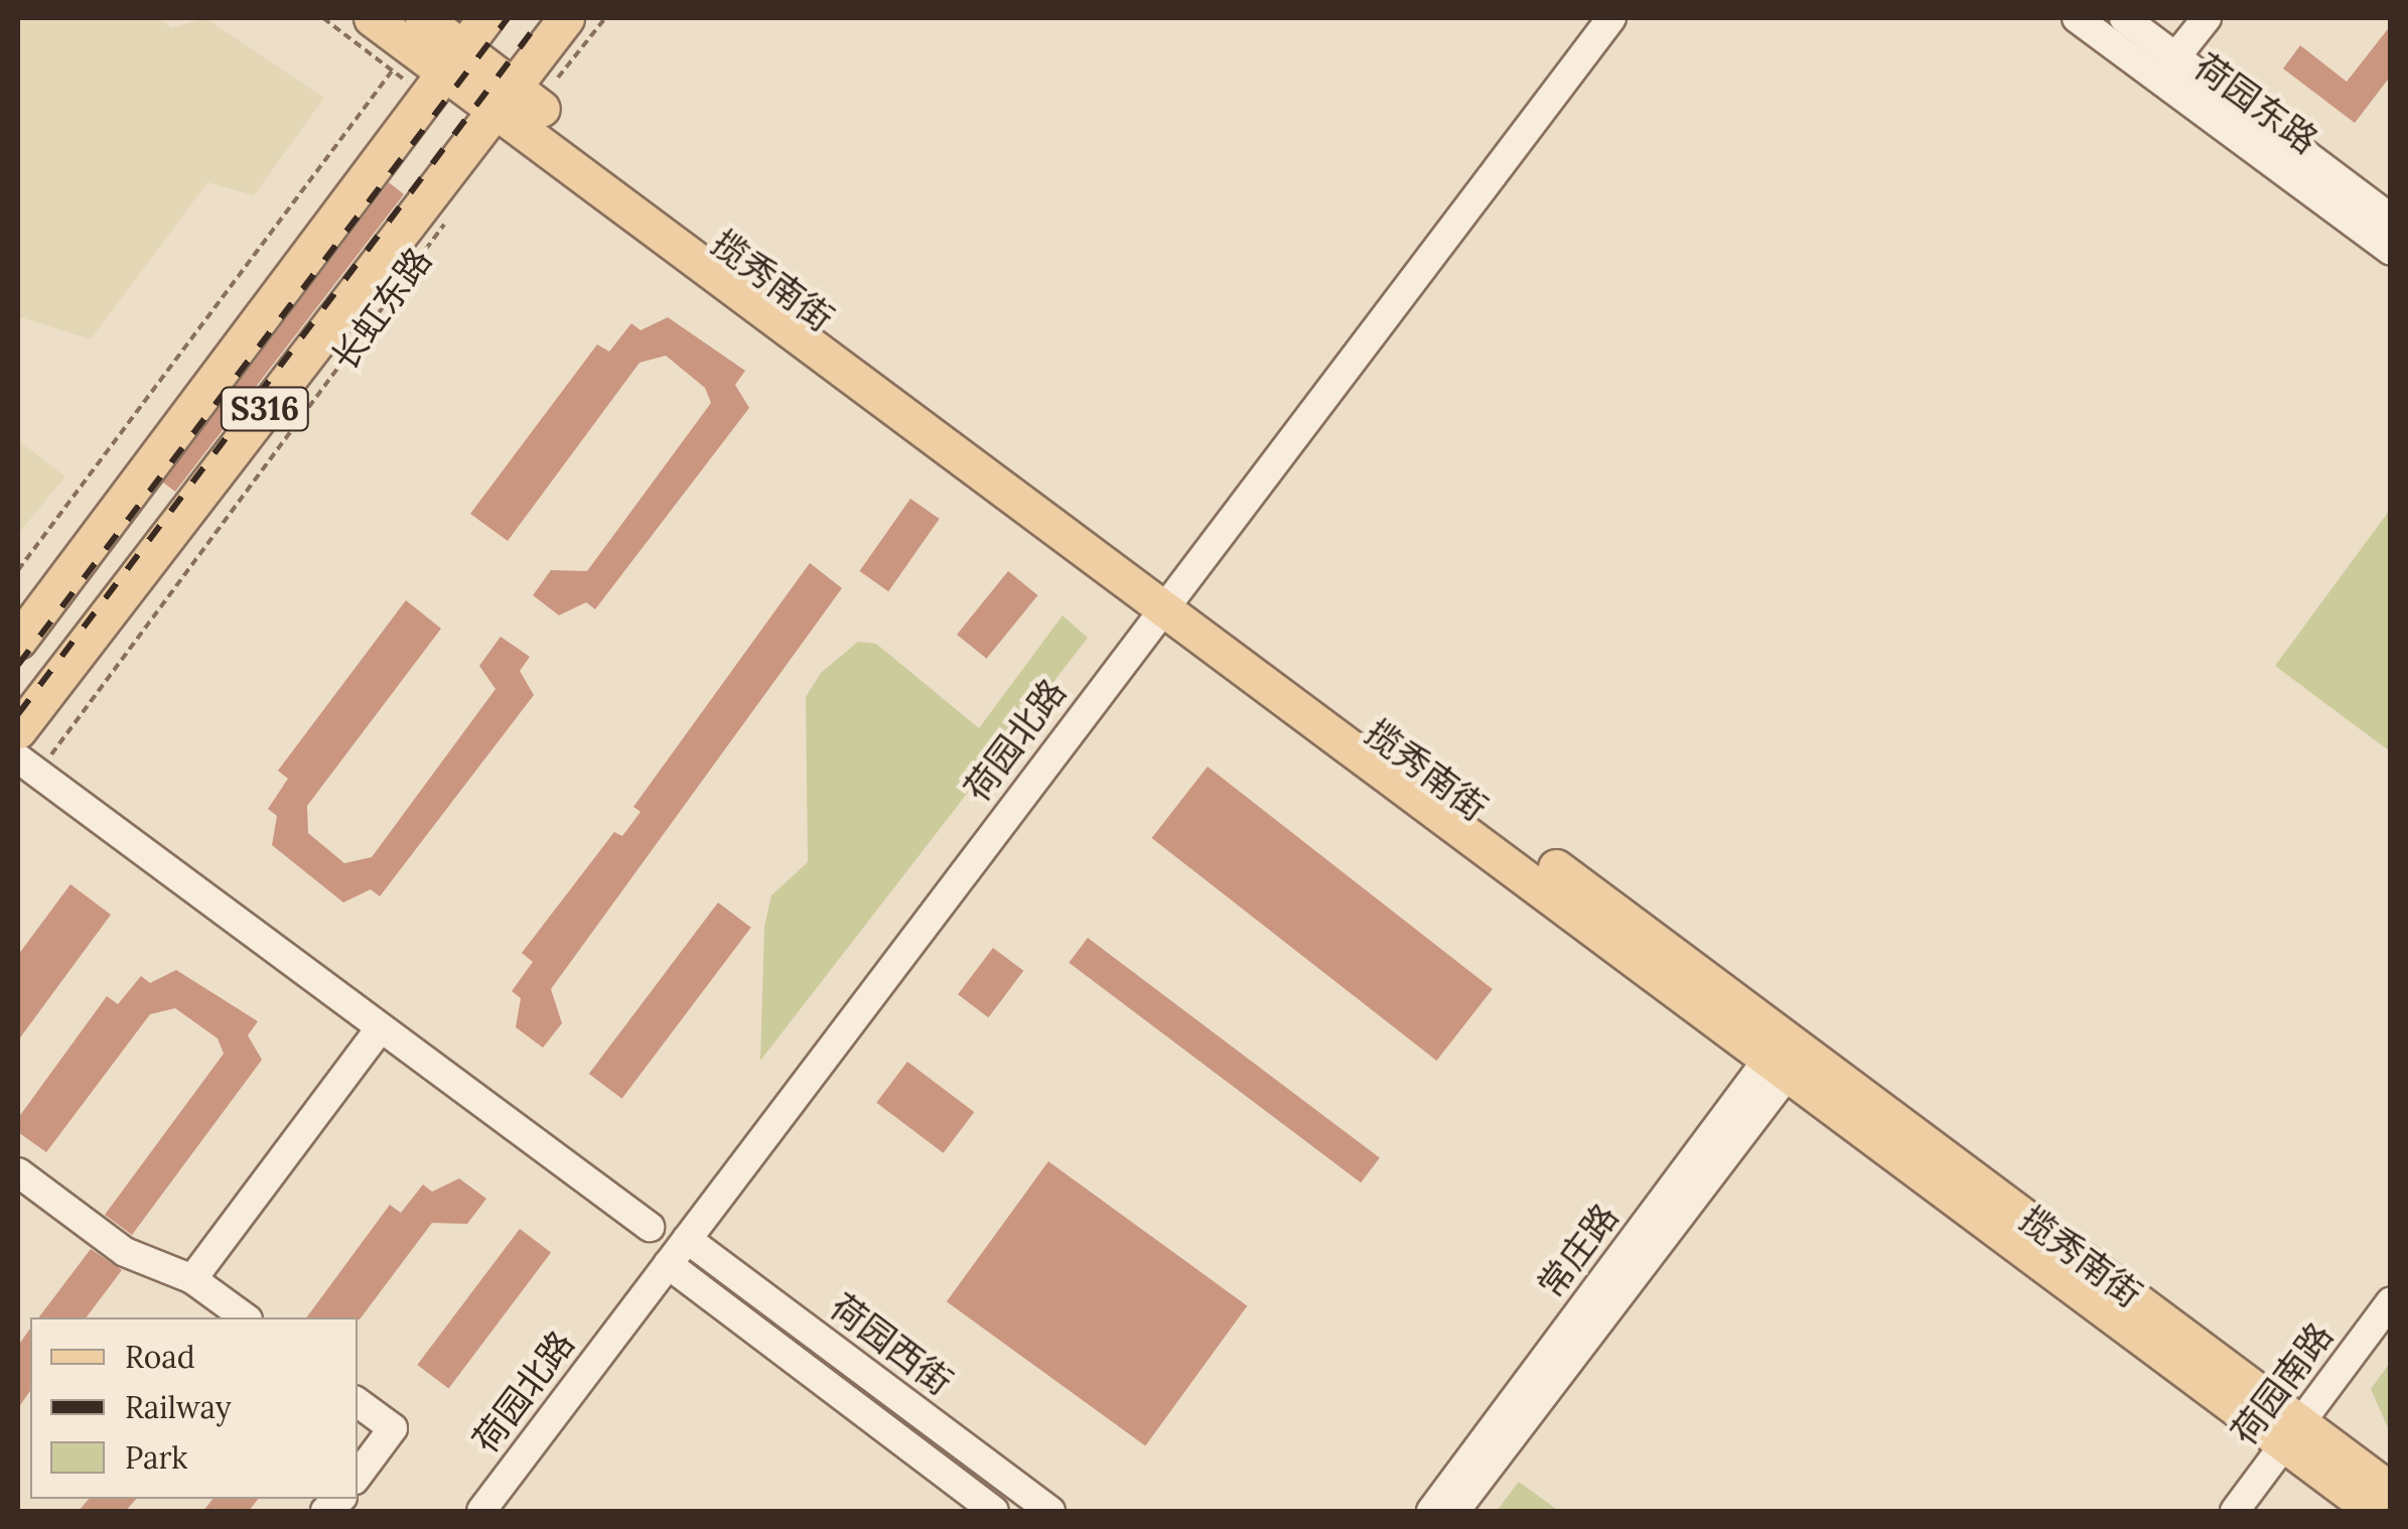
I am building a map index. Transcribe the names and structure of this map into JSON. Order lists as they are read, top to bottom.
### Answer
{
  "streets": {
    "main road": ["揽秀南街", "长虹东路", "S316"],
    "street": [
      "荷园东路",
      "荷园北路",
      "常庄路",
      "荷园西街",
      "荷园南路"
    ]
  },
  "crossings": [
    ["揽秀南街", "长虹东路"],
    ["揽秀南街", "S316"],
    ["揽秀南街", "荷园北路"],
    ["揽秀南街", "常庄路"],
    ["揽秀南街", "荷园南路"],
    ["荷园北路", "荷园西街"]
  ],
  "legend": ["Road", "Railway", "Park"]
}
